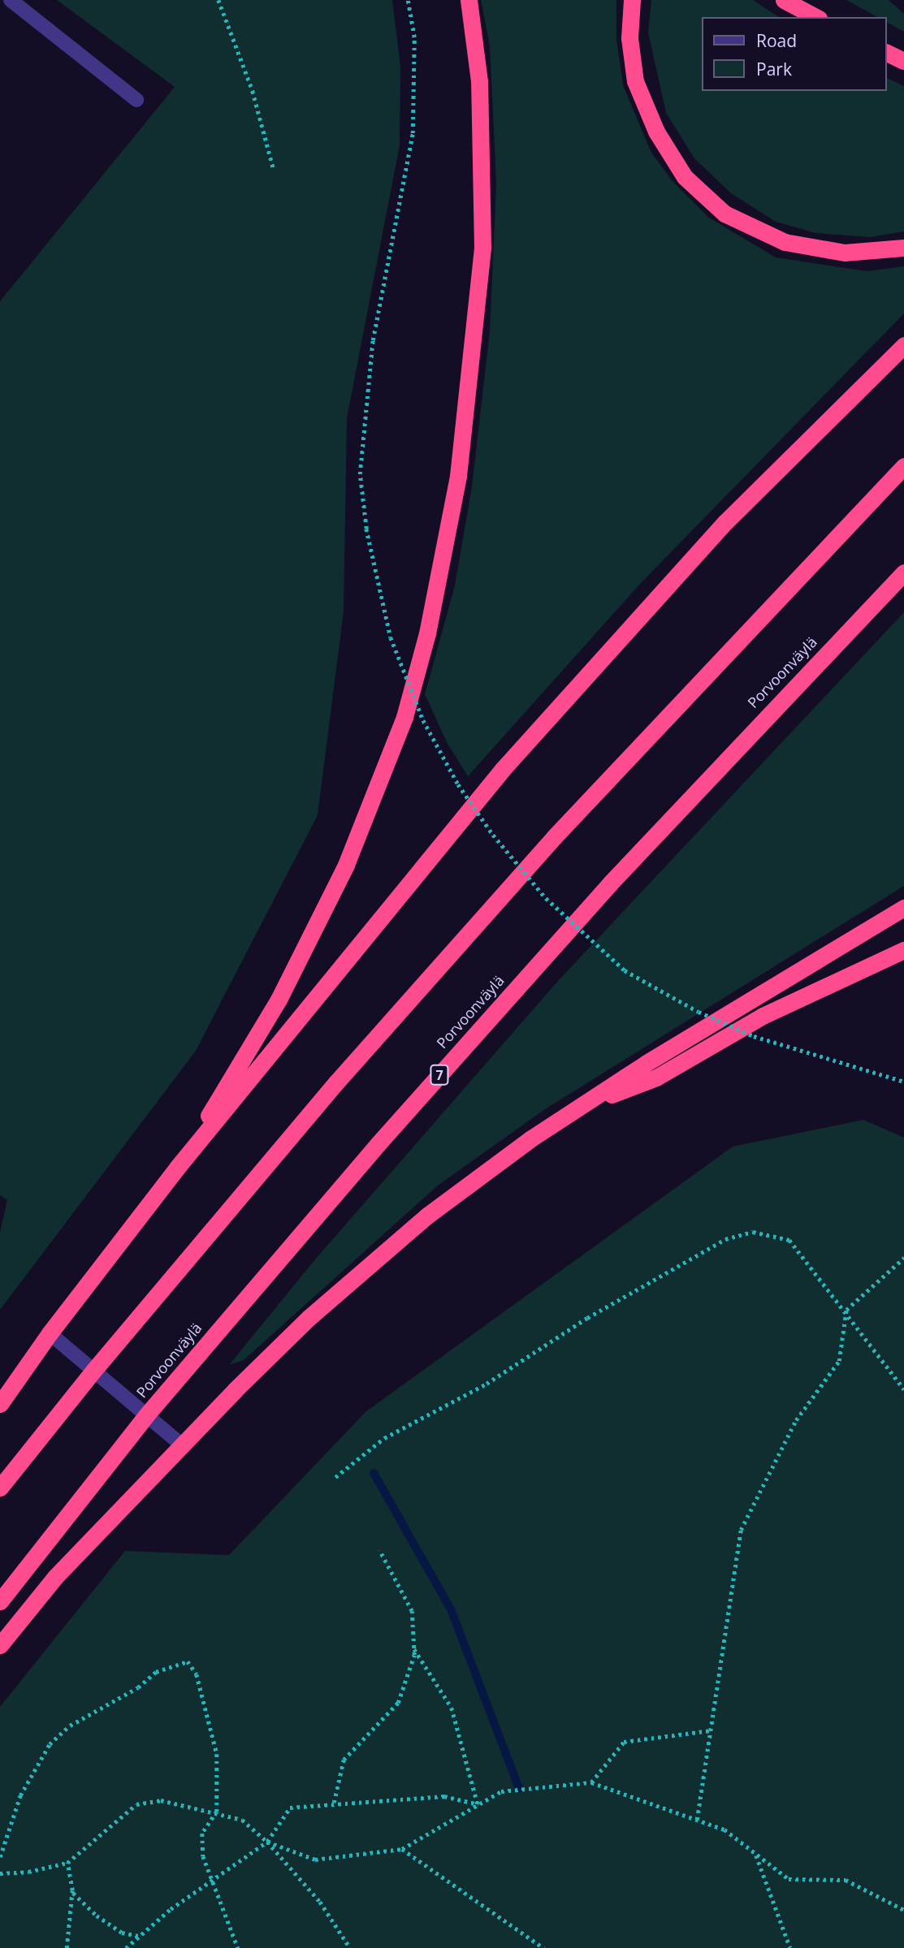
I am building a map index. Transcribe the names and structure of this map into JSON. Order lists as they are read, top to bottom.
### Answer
{
  "streets": {
    "highway": ["Porvoonväylä", "7"]
  },
  "legend": ["Road", "Park"]
}
